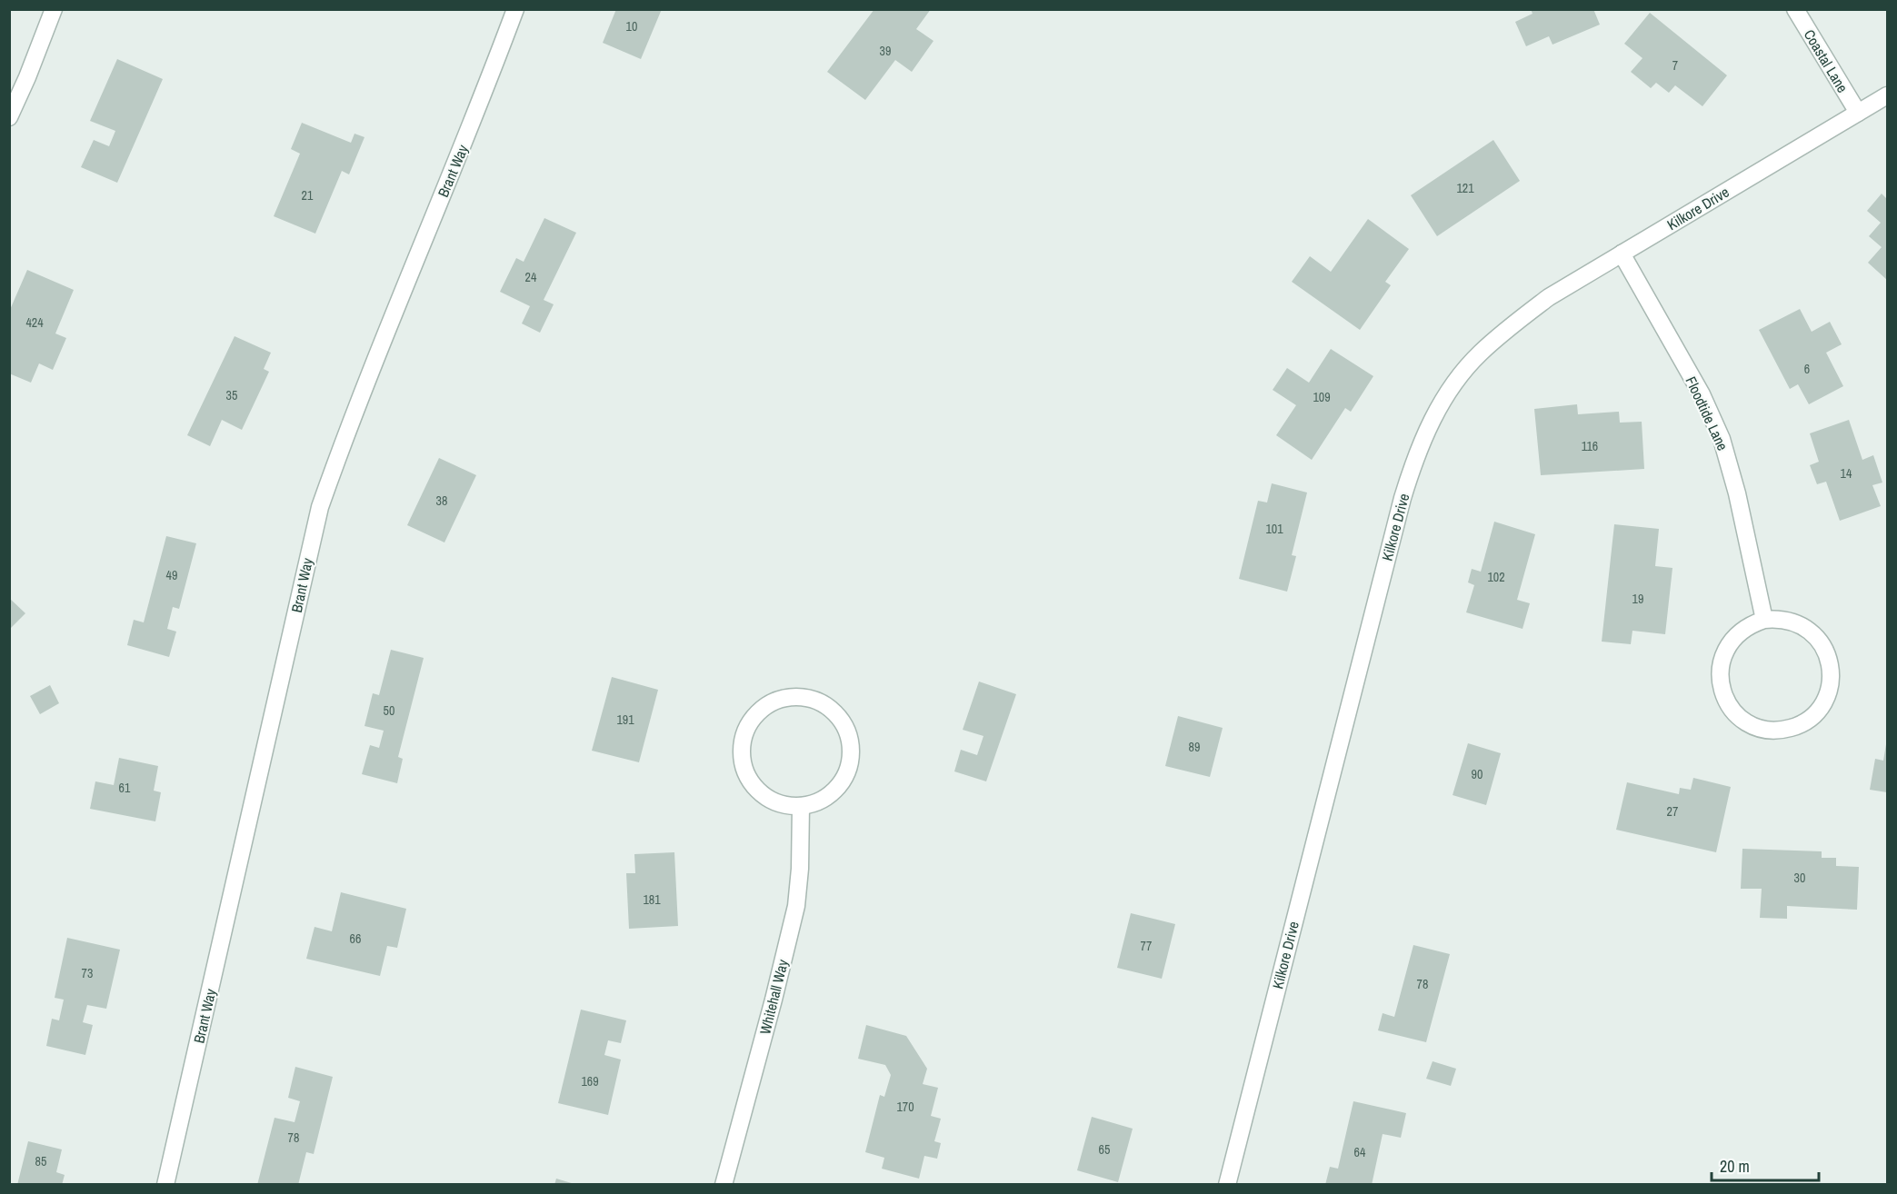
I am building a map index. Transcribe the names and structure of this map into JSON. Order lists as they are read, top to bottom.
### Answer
{
  "streets": {
    "street": [
      "Coastal Lane",
      "Brant Way",
      "Kilkore Drive",
      "Floodtide Lane",
      "Whitehall Way"
    ]
  },
  "crossings": [
    ["Coastal Lane", "Kilkore Drive"],
    ["Kilkore Drive", "Floodtide Lane"]
  ],
  "house_numbers": [
    "10",
    "39",
    "7",
    "121",
    "21",
    "24",
    "424",
    "6",
    "35",
    "109",
    "116",
    "14",
    "38",
    "101",
    "49",
    "102",
    "19",
    "50",
    "191",
    "89",
    "90",
    "61",
    "27",
    "30",
    "181",
    "66",
    "77",
    "73",
    "78",
    "169",
    "170",
    "78",
    "65",
    "64",
    "85"
  ],
  "scale_bar": "20 m"
}
